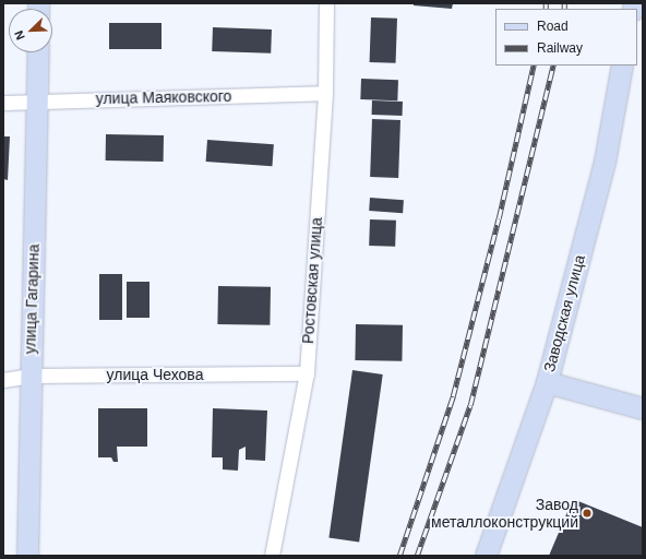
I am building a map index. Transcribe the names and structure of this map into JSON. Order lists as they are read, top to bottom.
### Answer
{
  "streets": {
    "main road": ["улица Гагарина", "Заводская улица"],
    "street": ["улица Маяковского", "Ростовская улица", "улица Чехова"]
  },
  "crossings": [
    ["улица Маяковского", "Ростовская улица"],
    ["улица Маяковского", "улица Гагарина"],
    ["Ростовская улица", "улица Чехова"],
    ["улица Гагарина", "улица Чехова"]
  ],
  "places": ["Завод металлоконструкций"],
  "legend": ["Road", "Railway"],
  "north": "bottom left"
}
